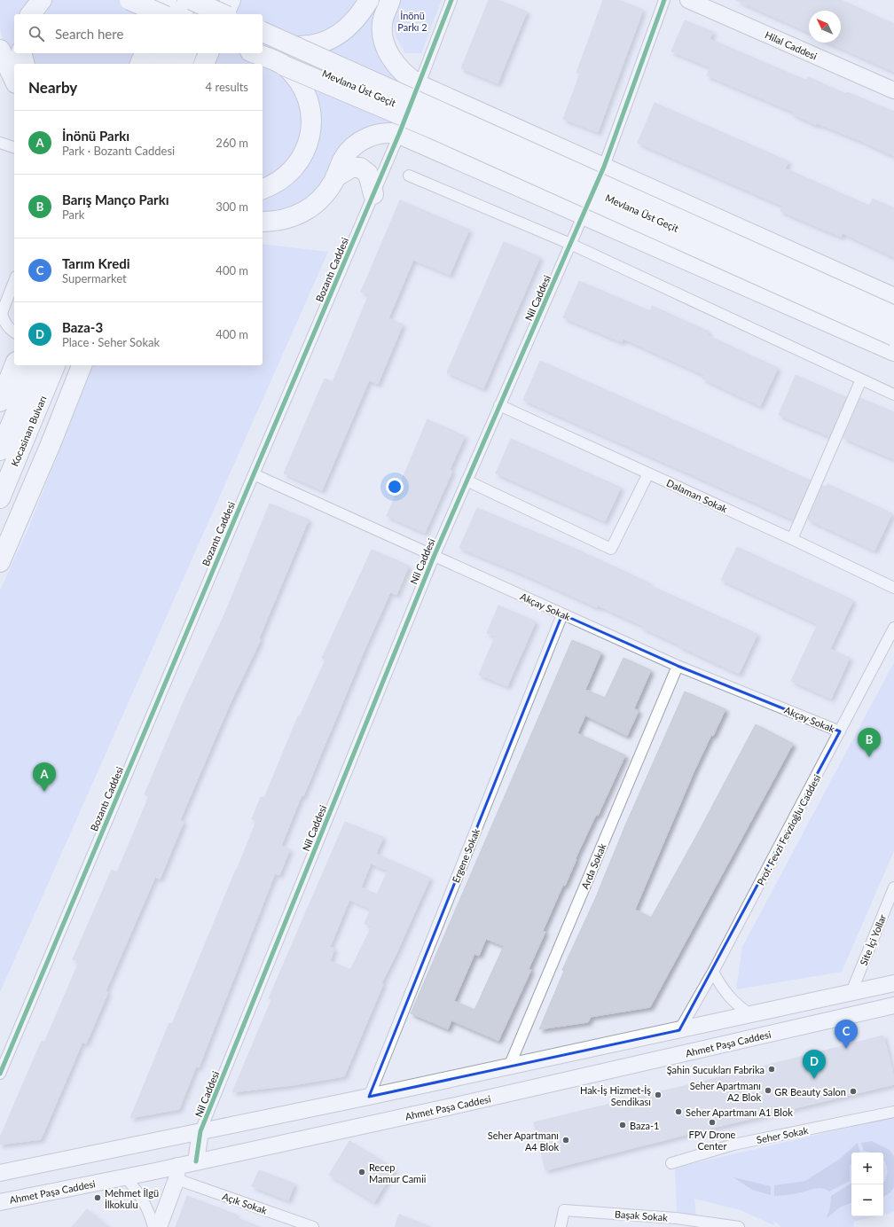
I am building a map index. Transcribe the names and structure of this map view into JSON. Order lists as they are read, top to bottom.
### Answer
{
  "streets": {
    "highway": ["Mevlana Üst Geçit", "Kocasinan Bulvarı"],
    "street": [
      "Hilal Caddesi",
      "Bozantı Caddesi",
      "Nil Caddesi",
      "Dalaman Sokak",
      "Akçay Sokak",
      "Prof. Fevzi Fevzioğlu Caddesi",
      "Ergene Sokak",
      "Arda Sokak",
      "Site İçi Yollar",
      "Ahmet Paşa Caddesi",
      "Seher Sokak",
      "Açık Sokak",
      "Başak Sokak"
    ]
  },
  "crossings": [
    ["Bozantı Caddesi", "Akçay Sokak"],
    ["Nil Caddesi", "Dalaman Sokak"],
    ["Nil Caddesi", "Akçay Sokak"],
    ["Akçay Sokak", "Prof. Fevzi Fevzioğlu Caddesi"],
    ["Akçay Sokak", "Ergene Sokak"],
    ["Akçay Sokak", "Arda Sokak"],
    ["Ahmet Paşa Caddesi", "Açık Sokak"]
  ],
  "parks": ["İnönü Parkı 2"],
  "places": [
    "Şahin Sucukları Fabrika",
    "Seher Apartmanı A2 Blok",
    "GR Beauty Salon",
    "Hak-İş Hizmet-İş Sendikası",
    "Seher Apartmanı A1 Blok",
    "FPV Drone Center",
    "Baza-1",
    "Seher Apartmanı A4 Blok",
    "Recep Mamur Camii",
    "Mehmet İlgü İlkokulu"
  ],
  "north": "top left",
  "page": {
    "search": "Search here",
    "heading": ["Nearby", "4 results"],
    "list": [
      {
        "mark": "A",
        "name": "İnönü Parkı",
        "note": "Park · Bozantı Caddesi",
        "value": "260 m"
      },
      {
        "mark": "B",
        "name": "Barış Manço Parkı",
        "note": "Park",
        "value": "300 m"
      },
      {
        "mark": "C",
        "name": "Tarım Kredi",
        "note": "Supermarket",
        "value": "400 m"
      },
      {
        "mark": "D",
        "name": "Baza-3",
        "note": "Place · Seher Sokak",
        "value": "400 m"
      }
    ],
    "pins": [
      "B",
      "A",
      "C",
      "D"
    ],
    "map_buttons": ["+", "−"]
  }
}
